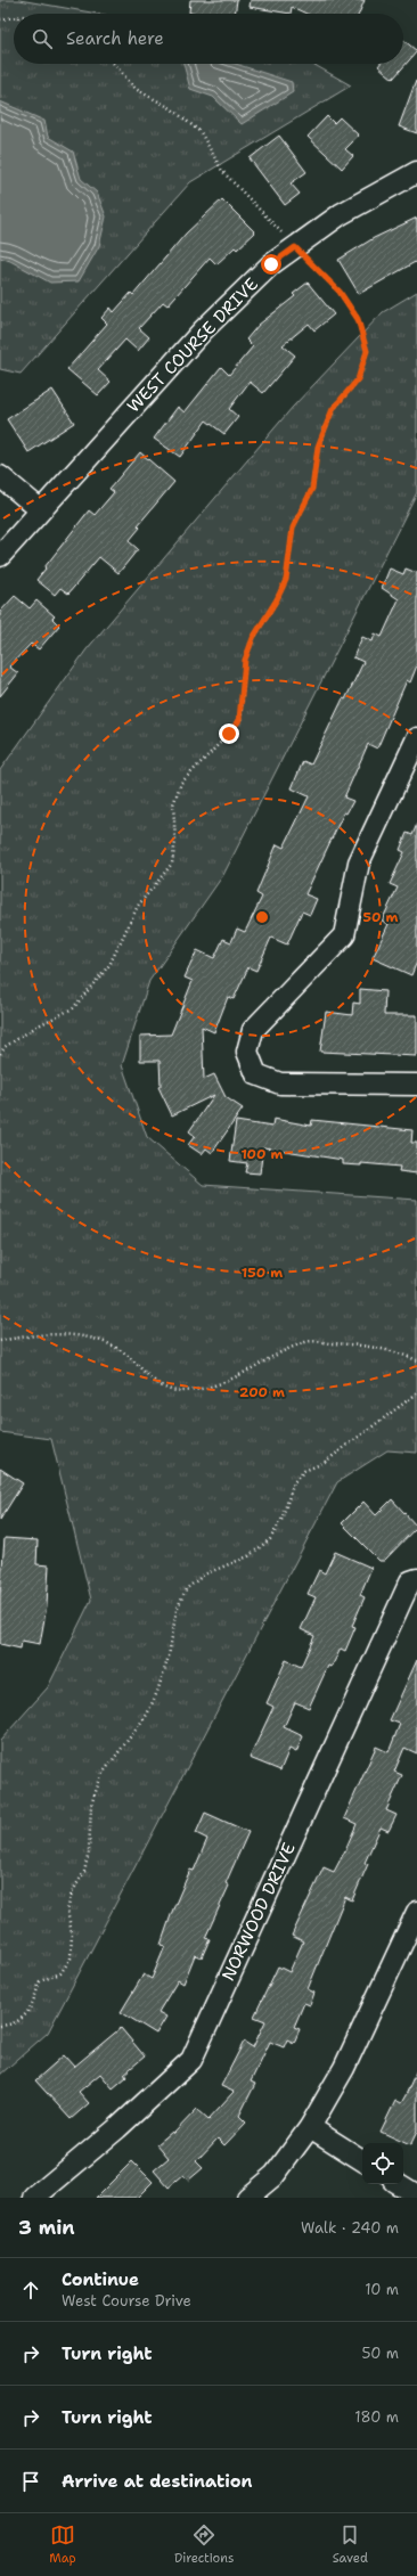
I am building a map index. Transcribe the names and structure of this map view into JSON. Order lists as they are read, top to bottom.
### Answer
{
  "streets": {
    "street": ["WEST COURSE DRIVE", "NORWOOD DRIVE"]
  },
  "page": {
    "search": "Search here",
    "heading": ["3 min", "Walk · 240 m"],
    "list": [
      ["Continue", "West Course Drive", "10 m"],
      ["Turn right", "50 m"],
      ["Turn right", "180 m"],
      "Arrive at destination"
    ],
    "nav": ["Map", "Directions", "Saved"]
  },
  "rings": [
    "50 m",
    "100 m",
    "150 m",
    "200 m"
  ]
}
